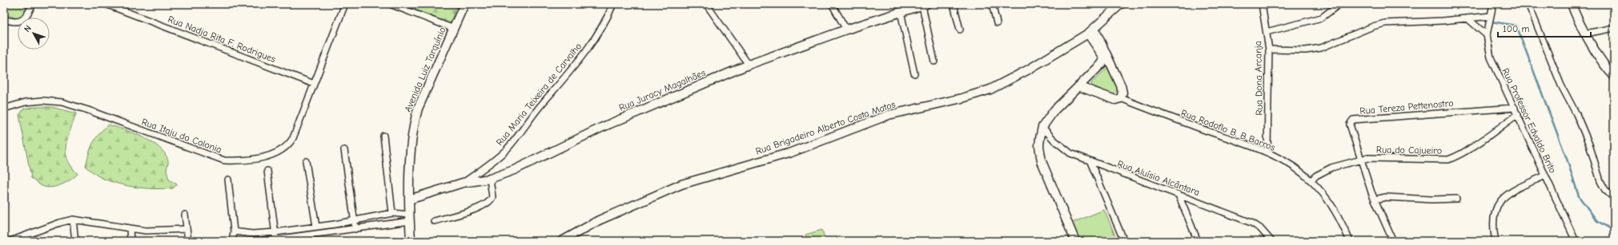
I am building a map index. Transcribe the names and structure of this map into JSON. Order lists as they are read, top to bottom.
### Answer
{
  "streets": {
    "street": [
      "Rua Nadja Rita F. Rodrigues",
      "Avenida Luiz Tarquínio",
      "Rua Dona Arcanja",
      "Rua Juracy Magalhães",
      "Rua Maria Teixeira de Carvalho",
      "Rua Tereza Pettenostro",
      "Rua Professor Edvaldo Brito",
      "Rua Brigadeiro Alberto Costa Matos",
      "Rua Rodoflo B. B Barros",
      "Rua Itaju do Colonia",
      "Rua do Cajueiro",
      "Rua Aluísio Alcântara"
    ]
  },
  "crossings": [
    ["Rua Nadja Rita F. Rodrigues", "Rua Itaju do Colonia"],
    ["Avenida Luiz Tarquínio", "Rua Juracy Magalhães"],
    ["Rua Dona Arcanja", "Rua Rodoflo B. B Barros"],
    ["Rua Juracy Magalhães", "Rua Maria Teixeira de Carvalho"],
    ["Rua Tereza Pettenostro", "Rua Professor Edvaldo Brito"],
    ["Rua Tereza Pettenostro", "Rua do Cajueiro"],
    ["Rua Professor Edvaldo Brito", "Rua do Cajueiro"],
    ["Rua Rodoflo B. B Barros", "Rua do Cajueiro"]
  ],
  "scale_bar": "100 m",
  "north": "top left"
}
